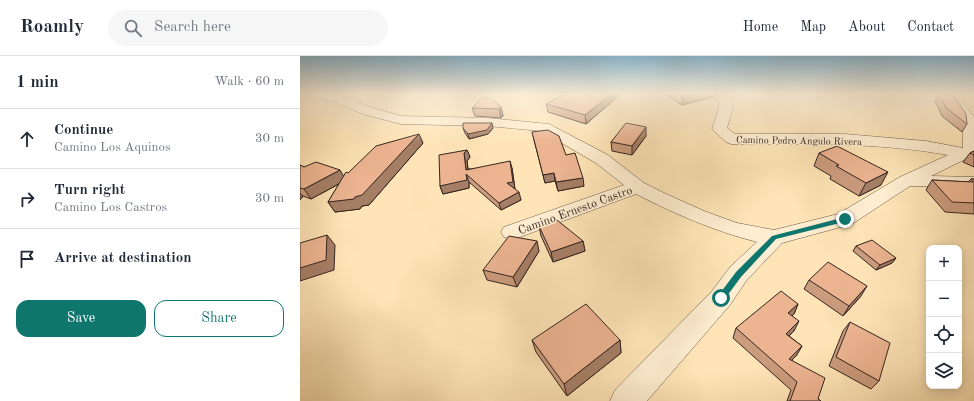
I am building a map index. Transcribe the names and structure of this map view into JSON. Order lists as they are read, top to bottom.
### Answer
{
  "streets": {
    "street": ["Camino Pedro Angulo Rivera", "Camino Ernesto Castro"]
  },
  "page": {
    "header": "Roamly",
    "search": "Search here",
    "nav": [
      "Home",
      "Map",
      "About",
      "Contact"
    ],
    "heading": ["1 min", "Walk · 60 m"],
    "list": [
      ["Continue", "Camino Los Aquinos", "30 m"],
      ["Turn right", "Camino Los Castros", "30 m"],
      "Arrive at destination"
    ],
    "map_buttons": ["+", "−"],
    "buttons": ["Save", "Share"]
  }
}
